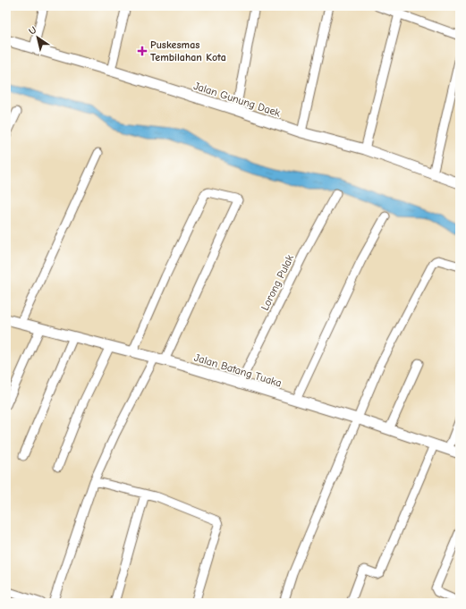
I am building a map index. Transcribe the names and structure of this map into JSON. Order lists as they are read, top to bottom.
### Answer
{
  "streets": {
    "street": ["Jalan Gunung Daek", "Lorong Pulak", "Jalan Batang Tuaka"]
  },
  "crossings": [
    ["Lorong Pulak", "Jalan Batang Tuaka"]
  ],
  "places": {
    "health": ["Puskesmas Tembilahan Kota"]
  },
  "north": "top left"
}
